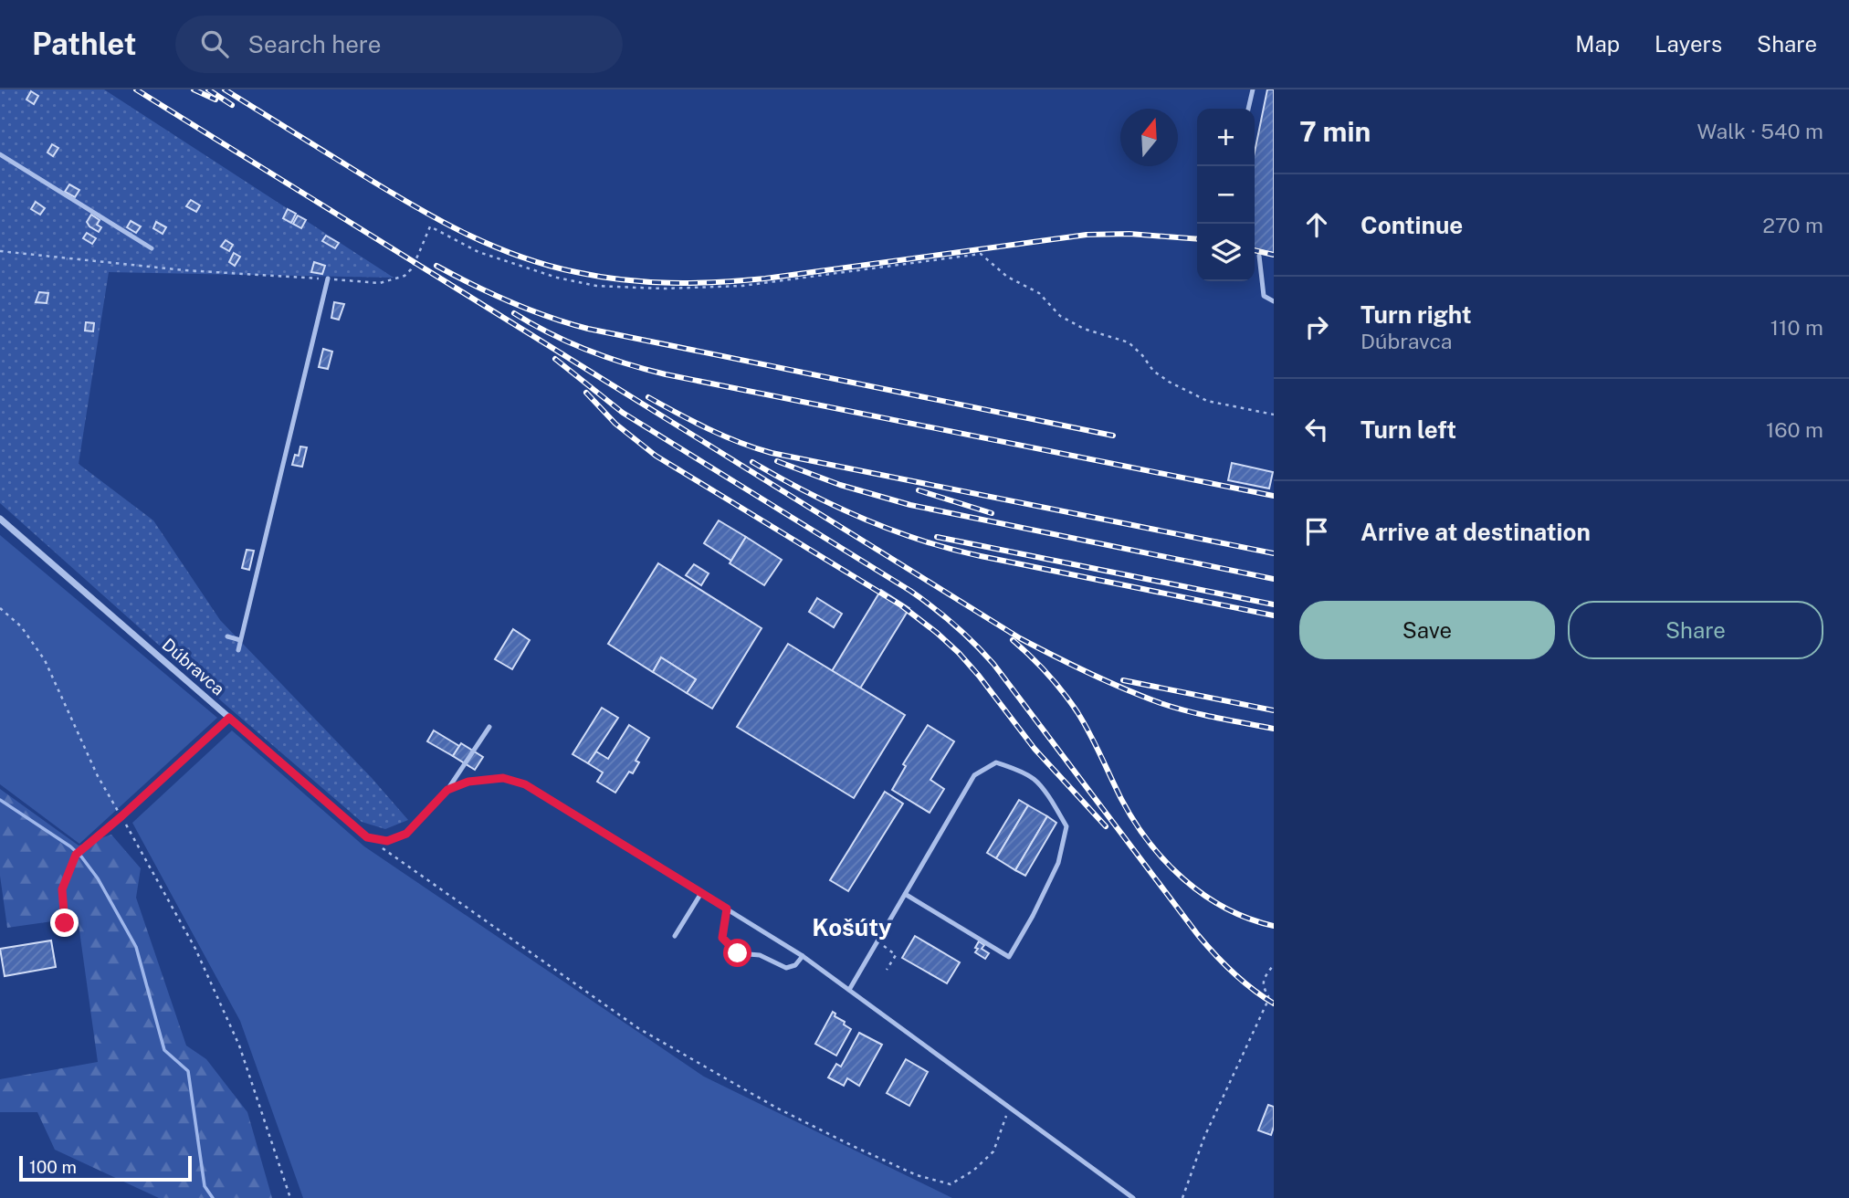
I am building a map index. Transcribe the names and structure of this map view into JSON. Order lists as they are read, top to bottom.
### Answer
{
  "streets": {
    "street": ["Dúbravca"]
  },
  "districts": ["Košúty"],
  "scale_bar": "100 m",
  "north": "top",
  "page": {
    "header": "Pathlet",
    "search": "Search here",
    "nav": ["Map", "Layers", "Share"],
    "heading": ["7 min", "Walk · 540 m"],
    "map_buttons": ["+", "−"],
    "list": [
      ["Continue", "270 m"],
      ["Turn right", "Dúbravca", "110 m"],
      ["Turn left", "160 m"],
      "Arrive at destination"
    ],
    "buttons": ["Save", "Share"],
    "scale": "100 m"
  }
}
